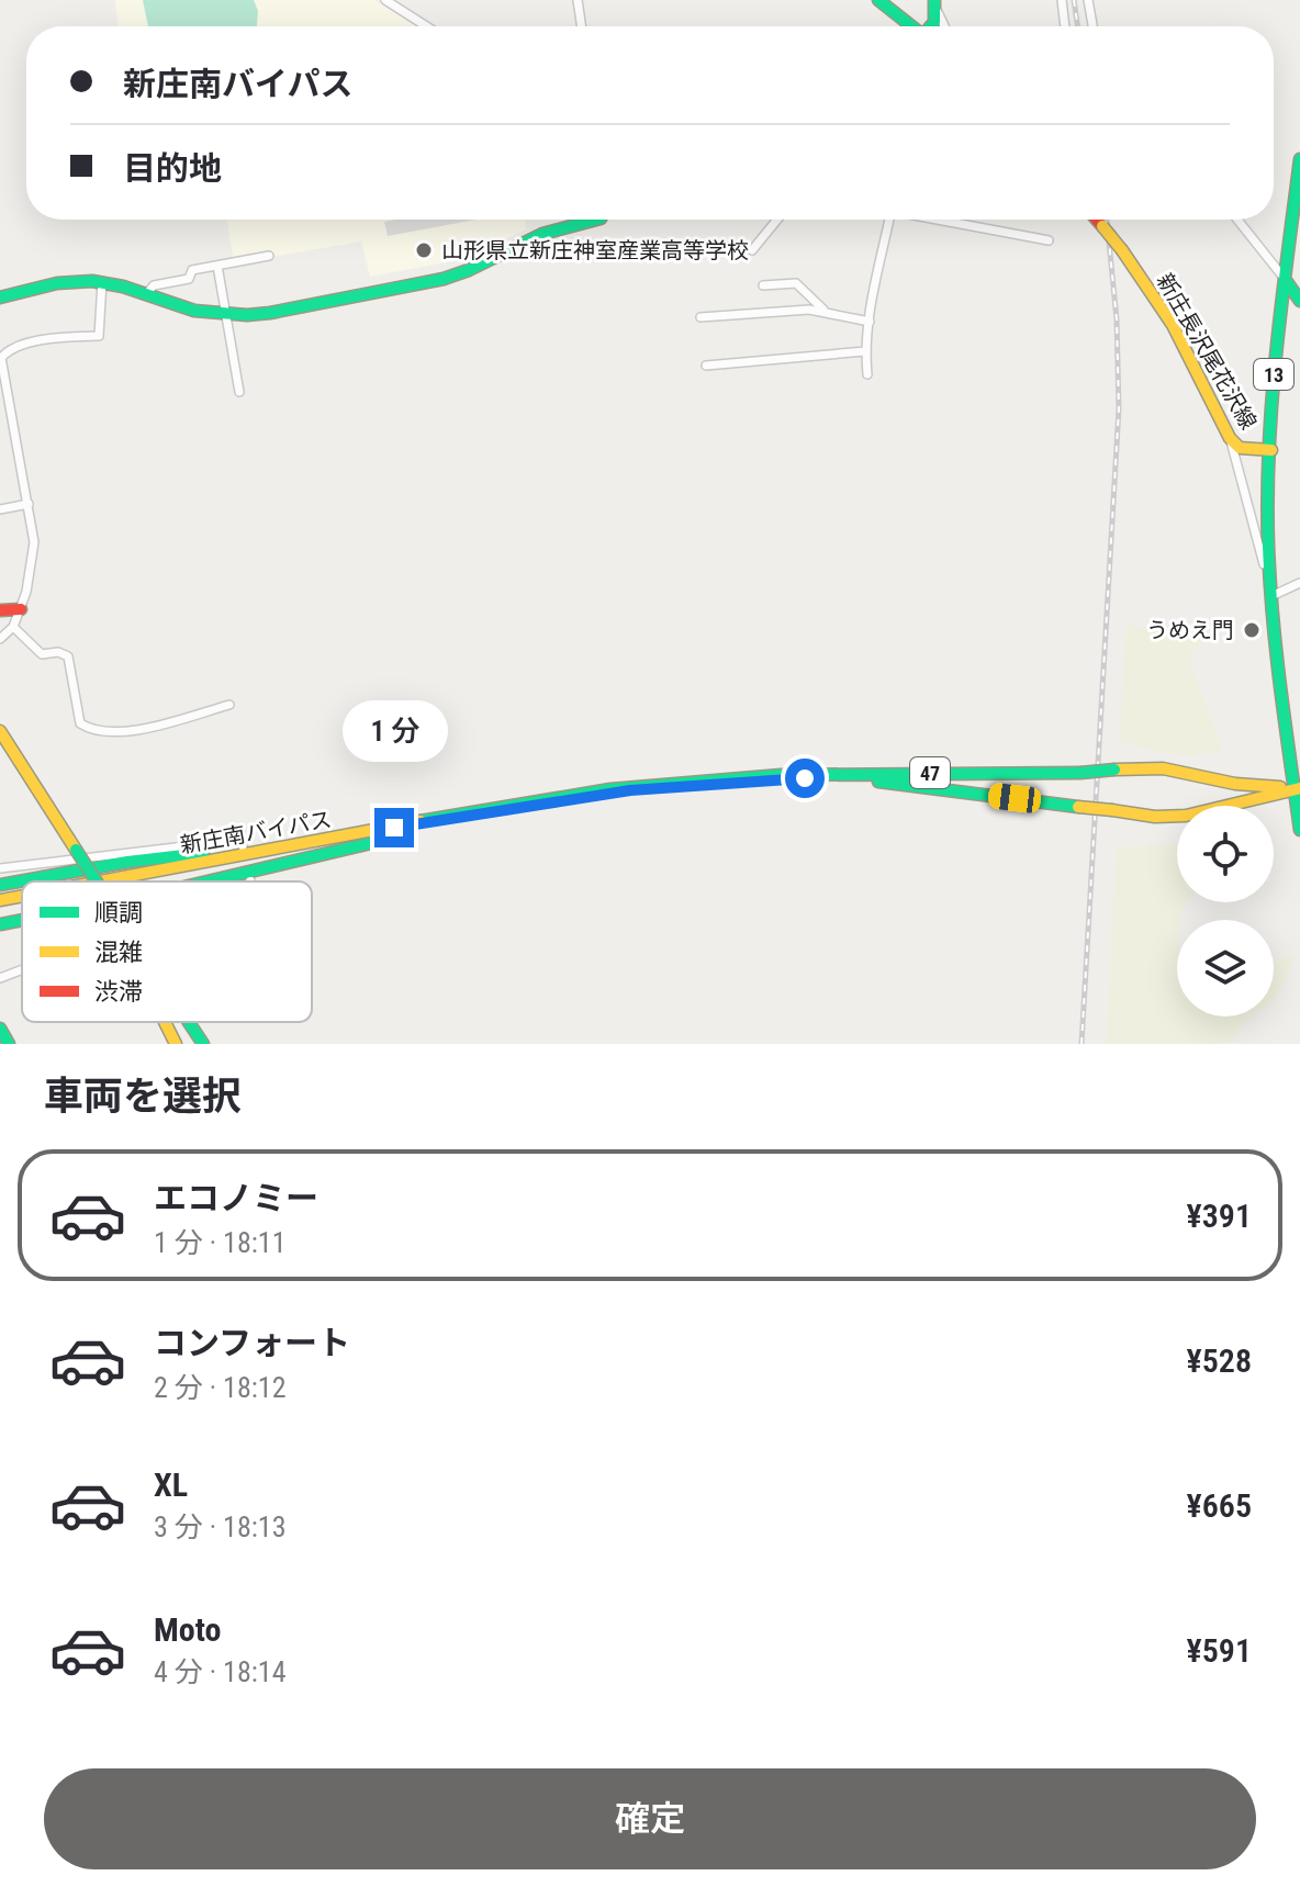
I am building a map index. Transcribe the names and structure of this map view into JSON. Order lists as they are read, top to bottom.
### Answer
{
  "streets": {
    "main road": [
      "新庄長沢尾花沢線",
      "13",
      "47",
      "新庄南バイパス"
    ]
  },
  "crossings": [
    ["新庄長沢尾花沢線", "13"],
    ["13", "47"],
    ["47", "新庄南バイパス"]
  ],
  "places": ["山形県立新庄神室産業高等学校", "うめえ門"],
  "legend": ["順調", "混雑", "渋滞"],
  "page": {
    "banner": ["新庄南バイパス", "目的地"],
    "bubble": "1 分",
    "heading": "車両を選択",
    "list": [
      {
        "name": "エコノミー",
        "note": "1 分 · 18:11",
        "value": "¥391"
      },
      {
        "name": "コンフォート",
        "note": "2 分 · 18:12",
        "value": "¥528"
      },
      {
        "name": "XL",
        "note": "3 分 · 18:13",
        "value": "¥665"
      },
      {
        "name": "Moto",
        "note": "4 分 · 18:14",
        "value": "¥591"
      }
    ],
    "buttons": "確定"
  }
}
